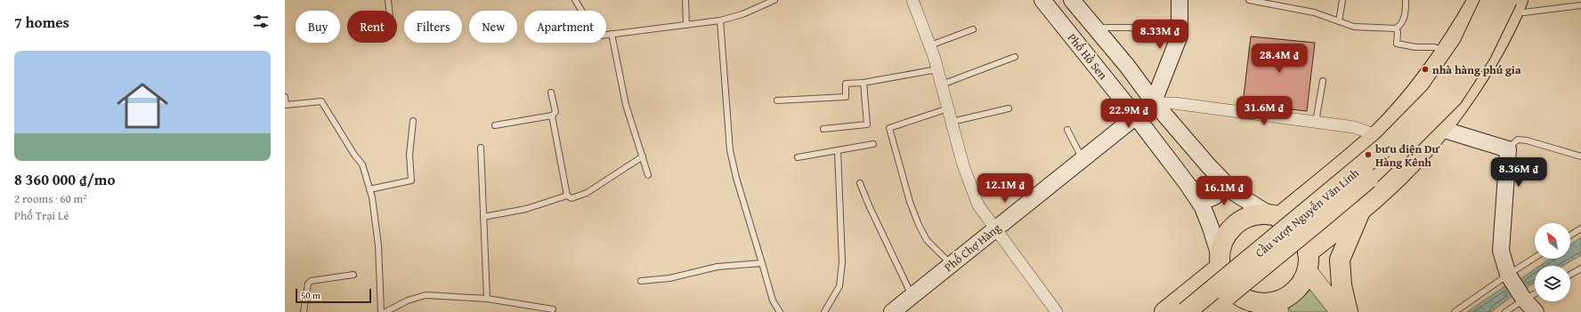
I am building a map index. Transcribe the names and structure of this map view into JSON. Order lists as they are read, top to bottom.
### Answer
{
  "streets": {
    "highway": ["Cầu vượt Nguyễn Văn Linh"],
    "main road": ["Phố Hồ Sen", "Phố Chợ Hàng"]
  },
  "crossings": [
    ["Phố Hồ Sen", "Phố Chợ Hàng"]
  ],
  "places": ["nhà hàng phú gia", "bưu điện Dư Hàng Kênh"],
  "scale_bar": "50 m",
  "north": "top left",
  "page": {
    "heading": "7 homes",
    "chip": [
      "Buy",
      "Rent",
      "Filters",
      "New",
      "Apartment"
    ],
    "price": [
      "8.33M ₫",
      "28.4M ₫",
      "31.6M ₫",
      "22.9M ₫",
      "8.36M ₫",
      "12.1M ₫",
      "16.1M ₫"
    ],
    "list": [
      {
        "name": "8 360 000 ₫/mo",
        "note": "2 rooms · 60 m² · Phố Trại Lẻ"
      }
    ],
    "scale": "50 m"
  }
}
